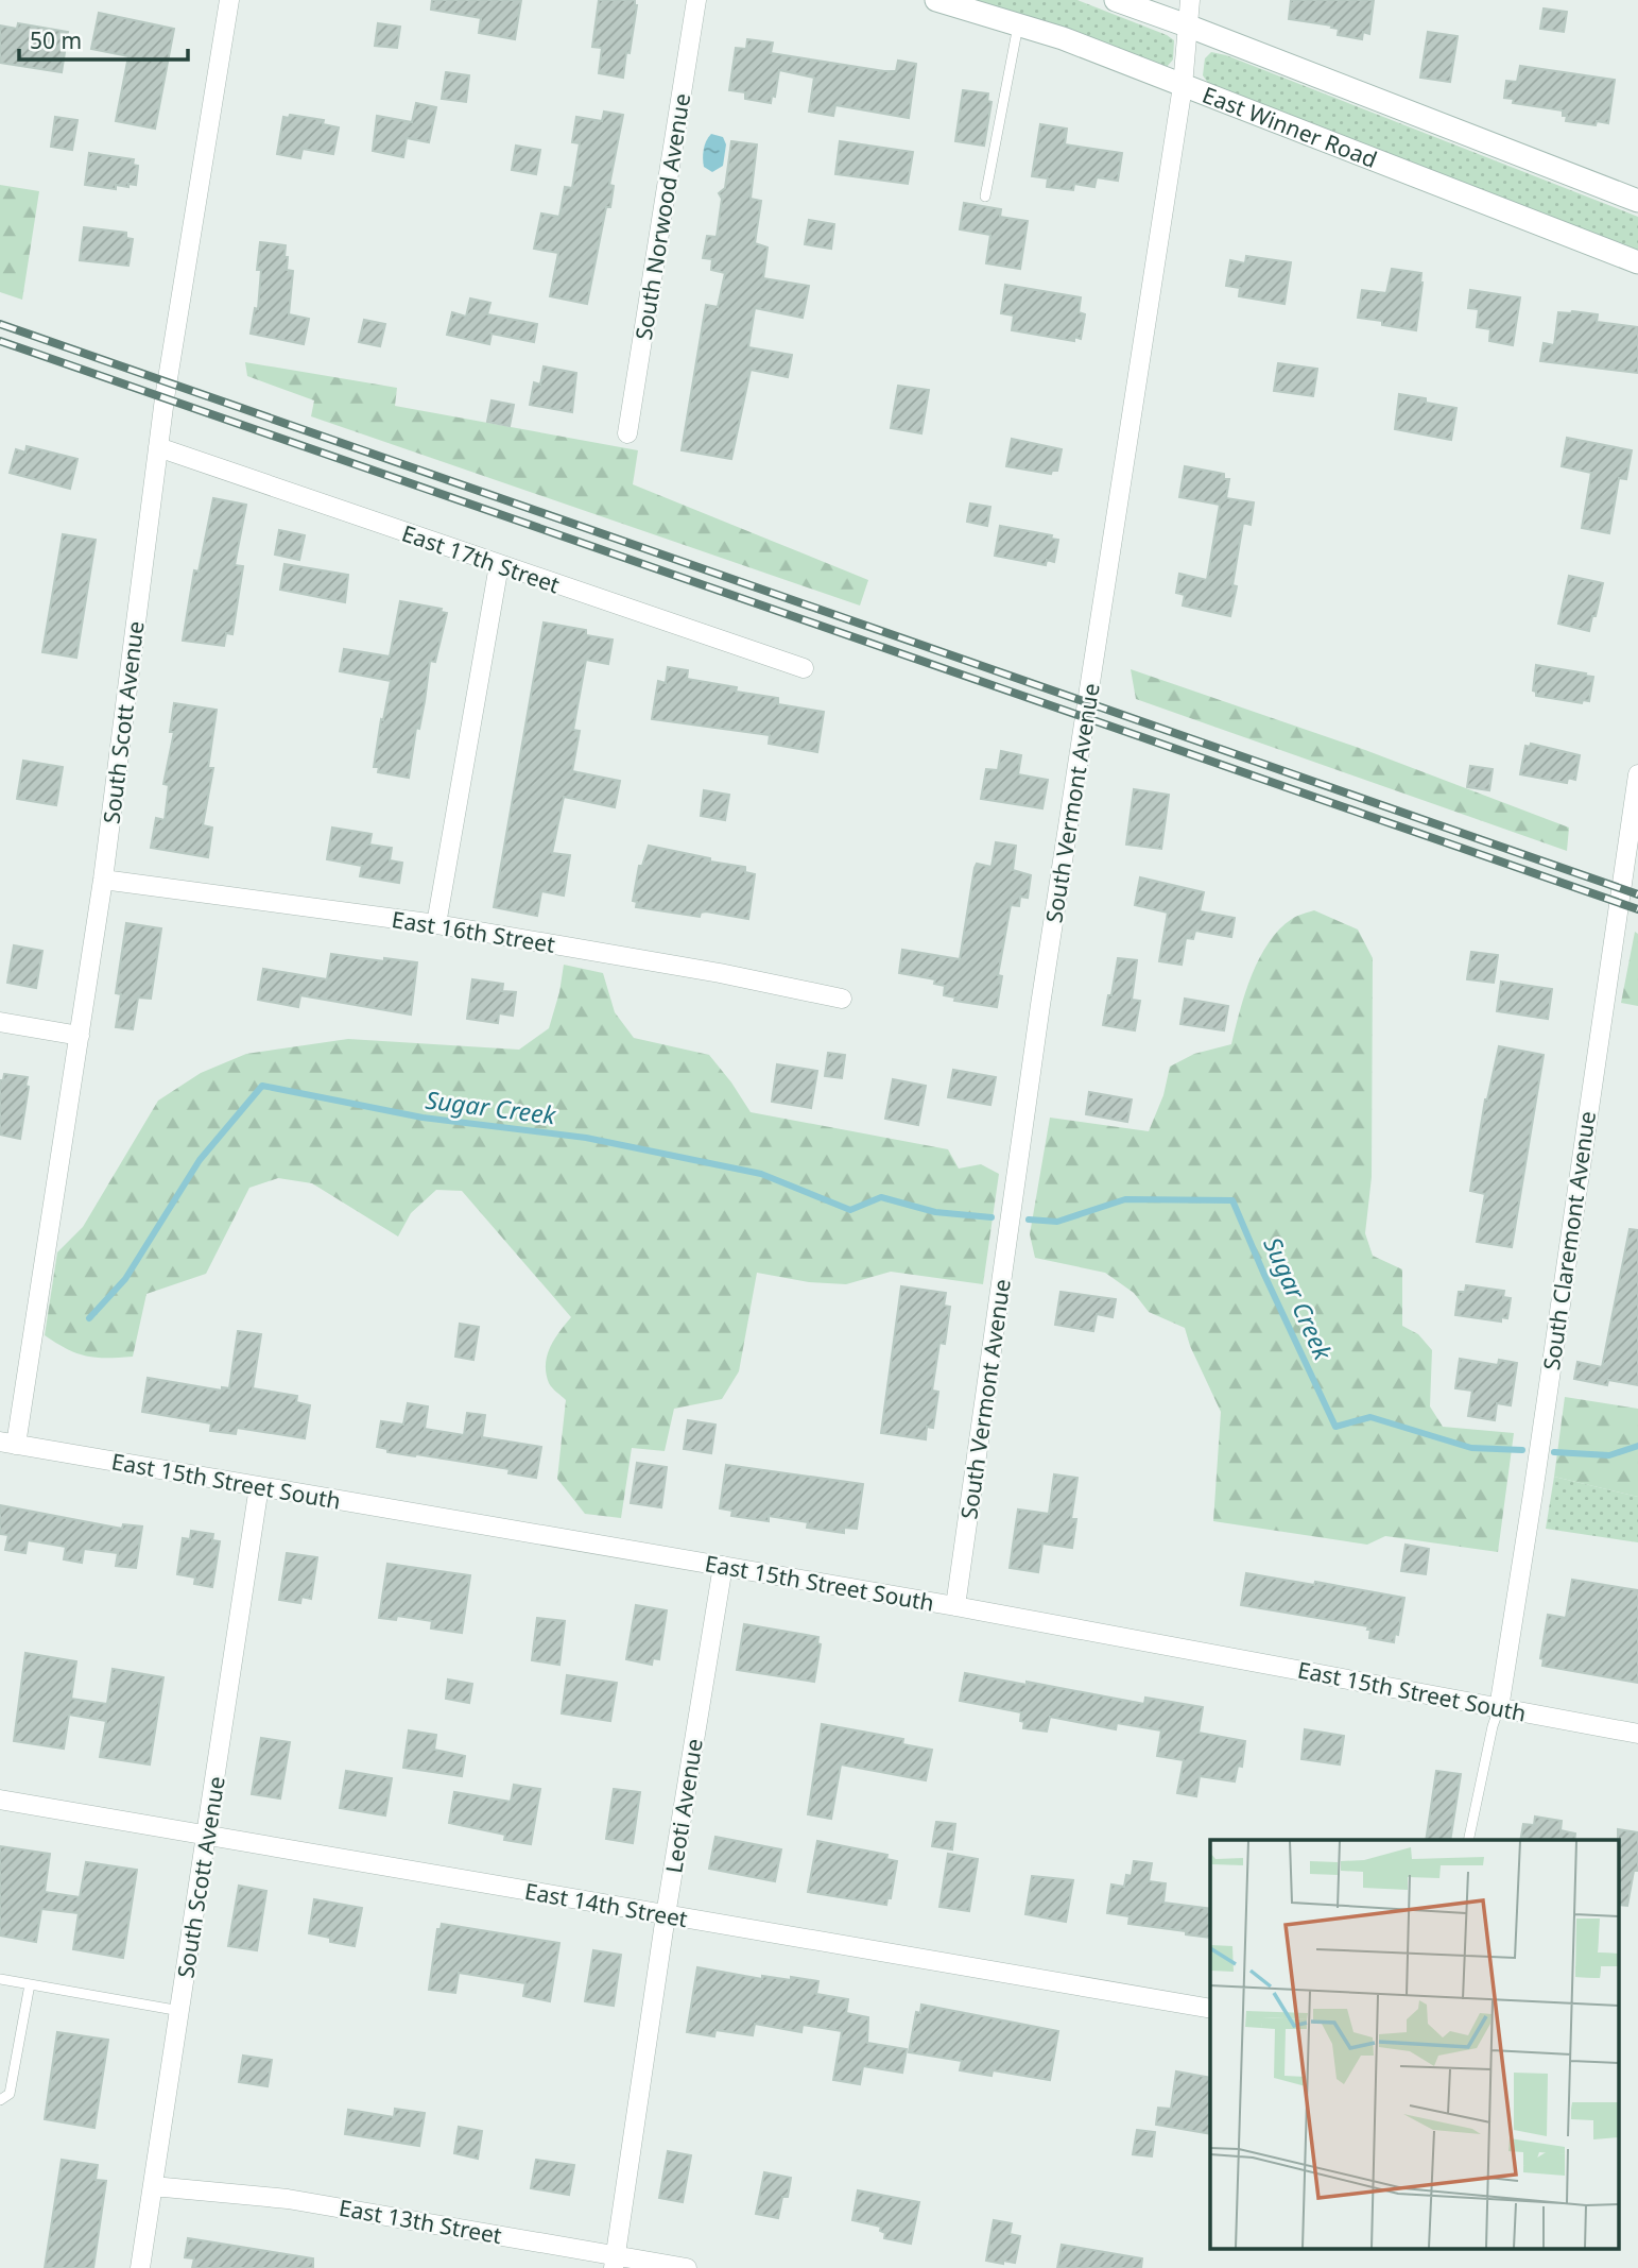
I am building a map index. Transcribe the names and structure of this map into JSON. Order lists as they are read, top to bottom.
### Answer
{
  "streets": {
    "street": [
      "East Winner Road",
      "South Norwood Avenue",
      "East 17th Street",
      "South Scott Avenue",
      "South Vermont Avenue",
      "East 16th Street",
      "South Claremont Avenue",
      "East 15th Street South",
      "Leoti Avenue",
      "East 14th Street",
      "East 13th Street"
    ]
  },
  "crossings": [
    ["East Winner Road", "South Vermont Avenue"],
    ["East 17th Street", "South Scott Avenue"],
    ["South Scott Avenue", "East 16th Street"],
    ["South Scott Avenue", "East 15th Street South"],
    ["South Scott Avenue", "East 14th Street"],
    ["South Scott Avenue", "East 13th Street"],
    ["South Vermont Avenue", "East 15th Street South"],
    ["South Claremont Avenue", "East 15th Street South"],
    ["East 15th Street South", "Leoti Avenue"],
    ["Leoti Avenue", "East 14th Street"],
    ["Leoti Avenue", "East 13th Street"]
  ],
  "water": ["Sugar Creek"],
  "scale_bar": "50 m"
}
